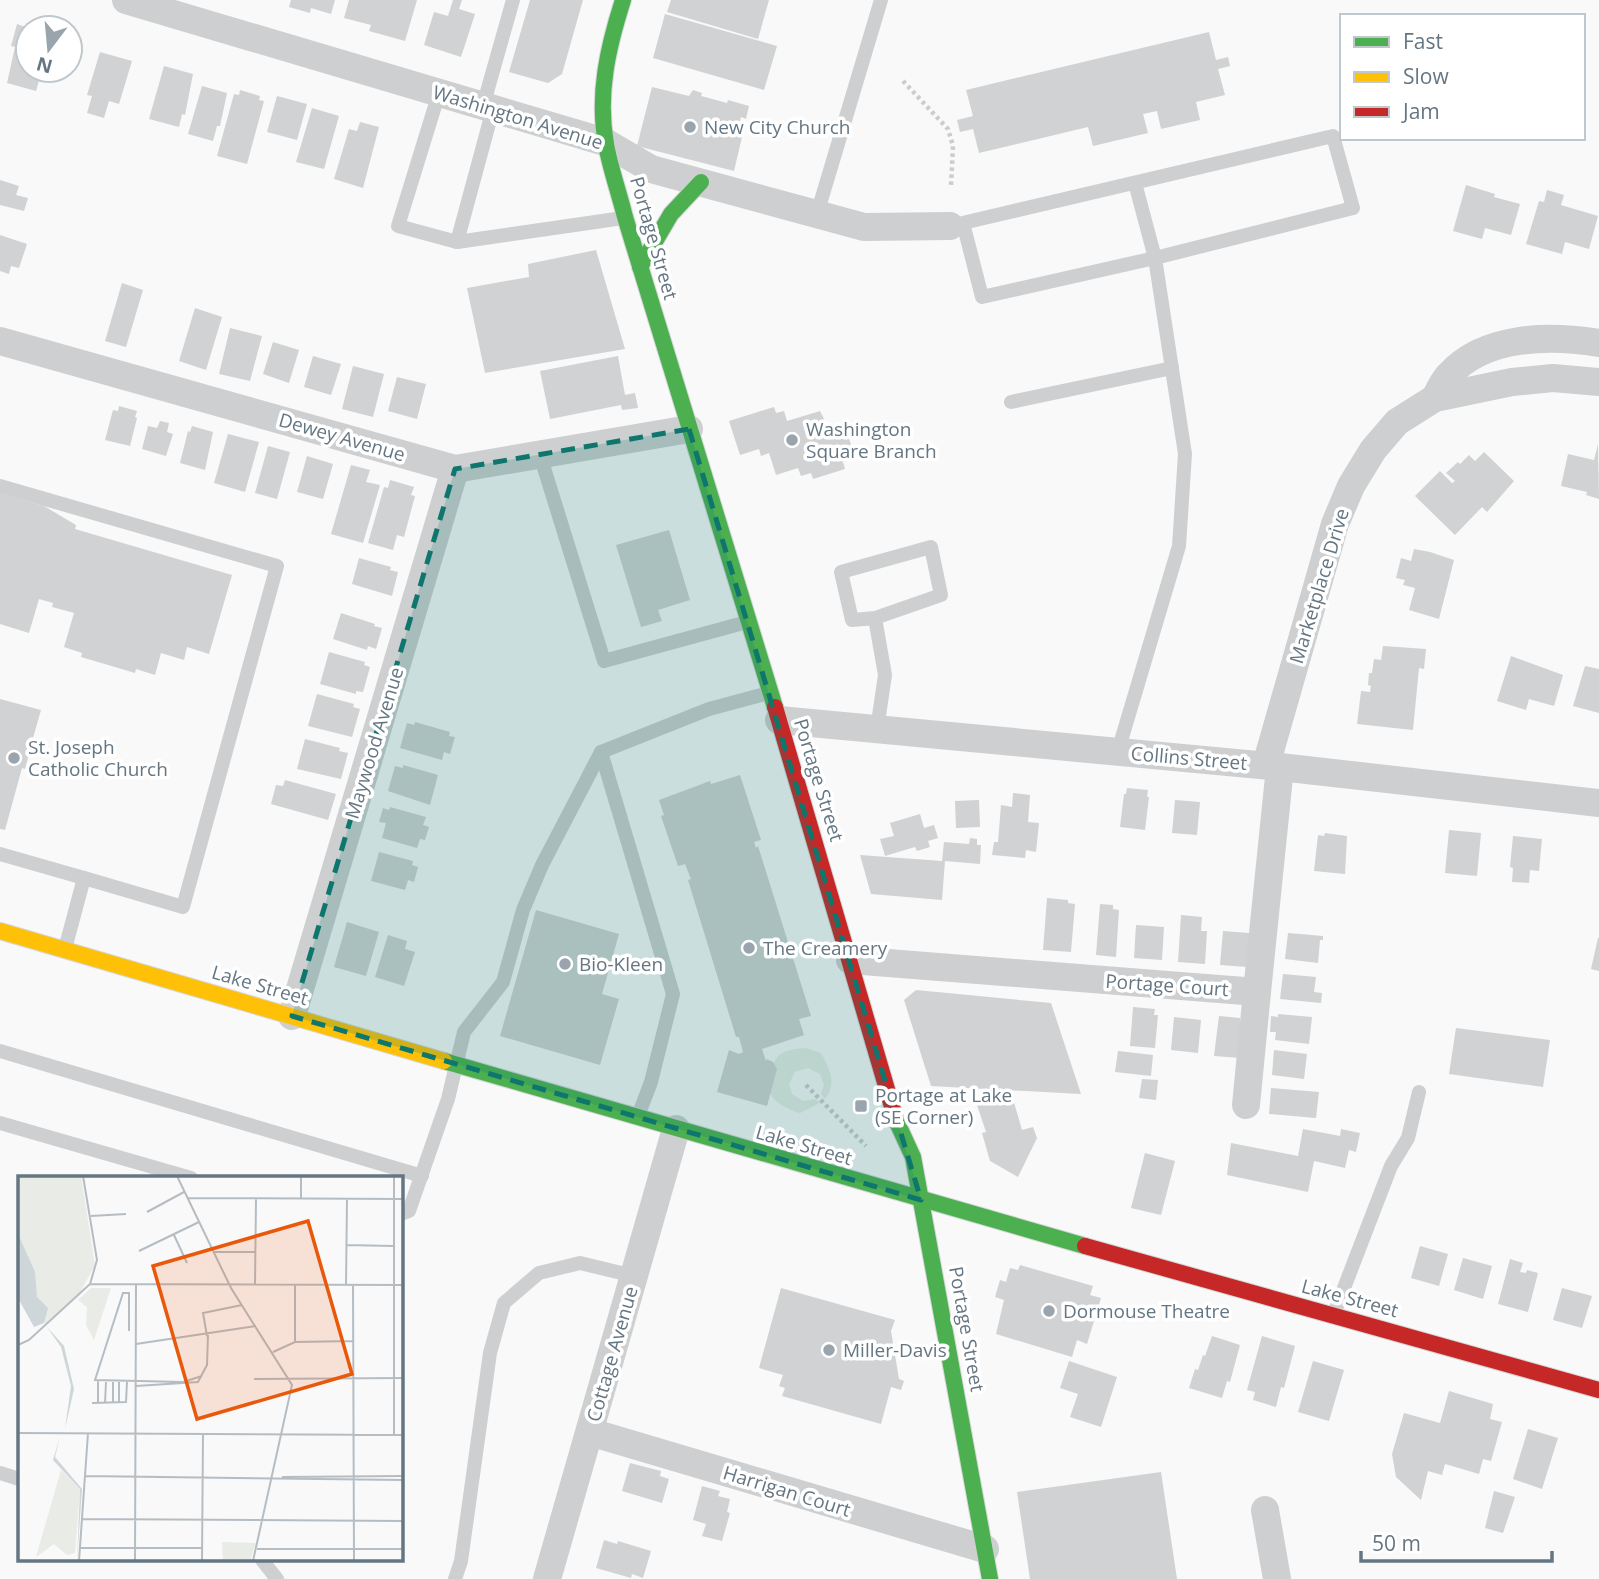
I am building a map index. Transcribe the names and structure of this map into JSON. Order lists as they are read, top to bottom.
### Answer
{
  "streets": {
    "main road": ["Portage Street", "Lake Street"],
    "street": [
      "Washington Avenue",
      "Dewey Avenue",
      "Marketplace Drive",
      "Maywood Avenue",
      "Collins Street",
      "Portage Court",
      "Cottage Avenue",
      "Harrigan Court"
    ]
  },
  "crossings": [
    ["Washington Avenue", "Portage Street"],
    ["Portage Street", "Dewey Avenue"],
    ["Portage Street", "Collins Street"],
    ["Portage Street", "Lake Street"],
    ["Portage Street", "Portage Court"],
    ["Portage Street", "Harrigan Court"],
    ["Dewey Avenue", "Maywood Avenue"],
    ["Marketplace Drive", "Collins Street"],
    ["Maywood Avenue", "Lake Street"],
    ["Lake Street", "Cottage Avenue"],
    ["Cottage Avenue", "Harrigan Court"]
  ],
  "places": {
    "other": [
      "New City Church",
      "Washington Square Branch",
      "St. Joseph Catholic Church",
      "The Creamery",
      "Bio-Kleen",
      "Dormouse Theatre",
      "Miller-Davis"
    ],
    "transit": ["Portage at Lake (SE Corner)"]
  },
  "legend": ["Fast", "Slow", "Jam"],
  "scale_bar": "50 m",
  "north": "bottom"
}
